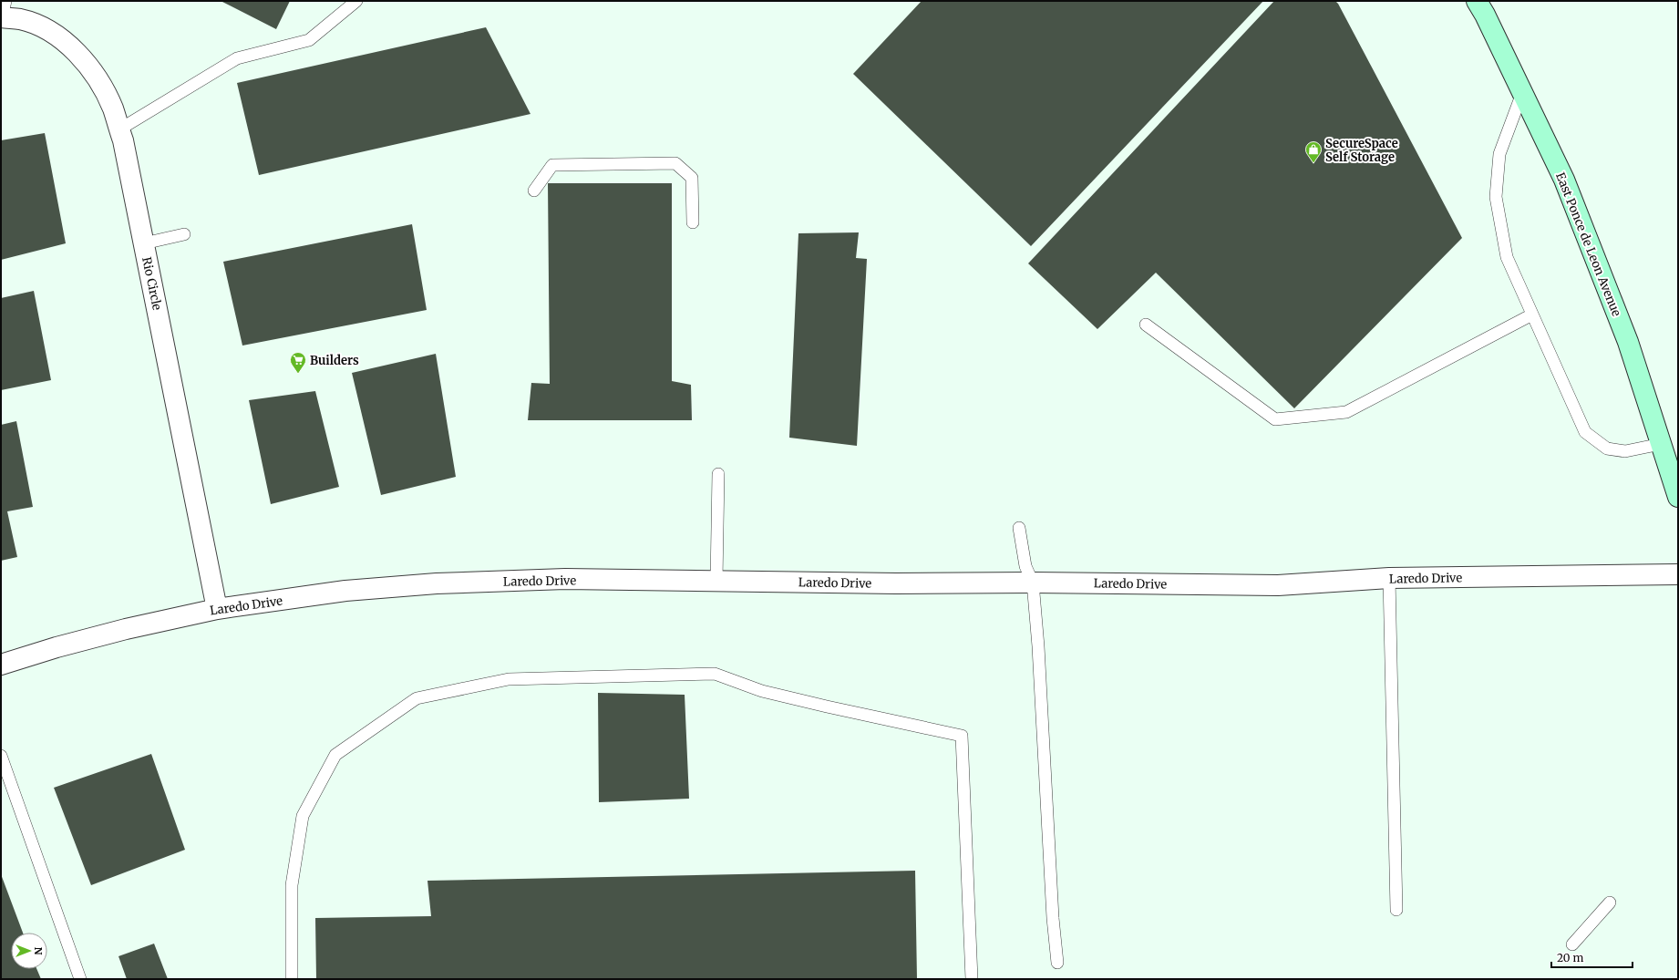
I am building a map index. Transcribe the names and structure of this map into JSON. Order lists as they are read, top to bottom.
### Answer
{
  "streets": {
    "main road": ["East Ponce de Leon Avenue"],
    "street": ["Rio Circle", "Laredo Drive"]
  },
  "crossings": [
    ["Rio Circle", "Laredo Drive"]
  ],
  "places": {
    "shop": ["SecureSpace Self Storage"],
    "supermarket": ["Builders"]
  },
  "scale_bar": "20 m",
  "north": "right"
}
